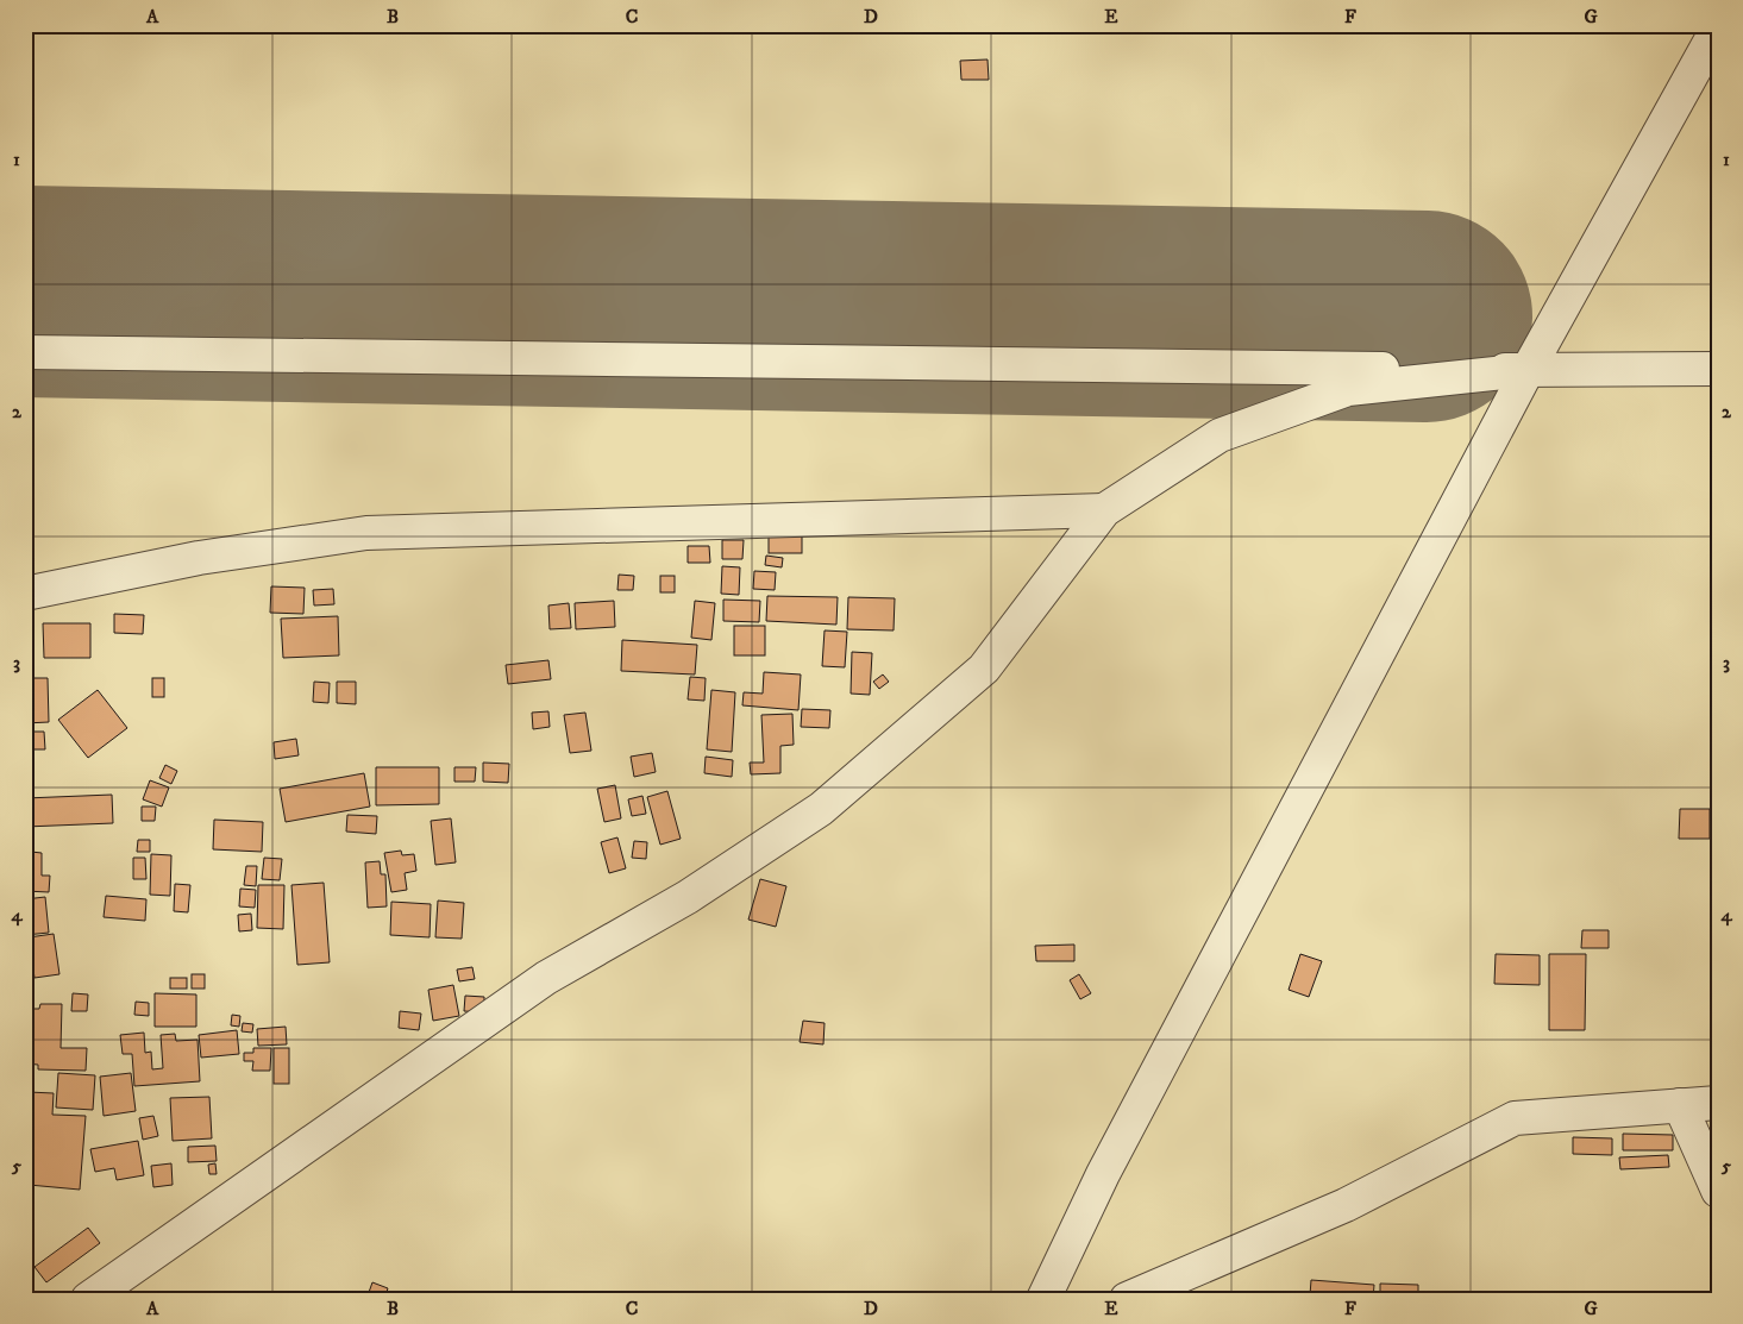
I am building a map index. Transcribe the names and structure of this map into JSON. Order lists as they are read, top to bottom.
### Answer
{
  "grid": {
    "columns": [
      "A",
      "B",
      "C",
      "D",
      "E",
      "F",
      "G"
    ],
    "rows": [
      "1",
      "2",
      "3",
      "4",
      "5"
    ]
  }
}
